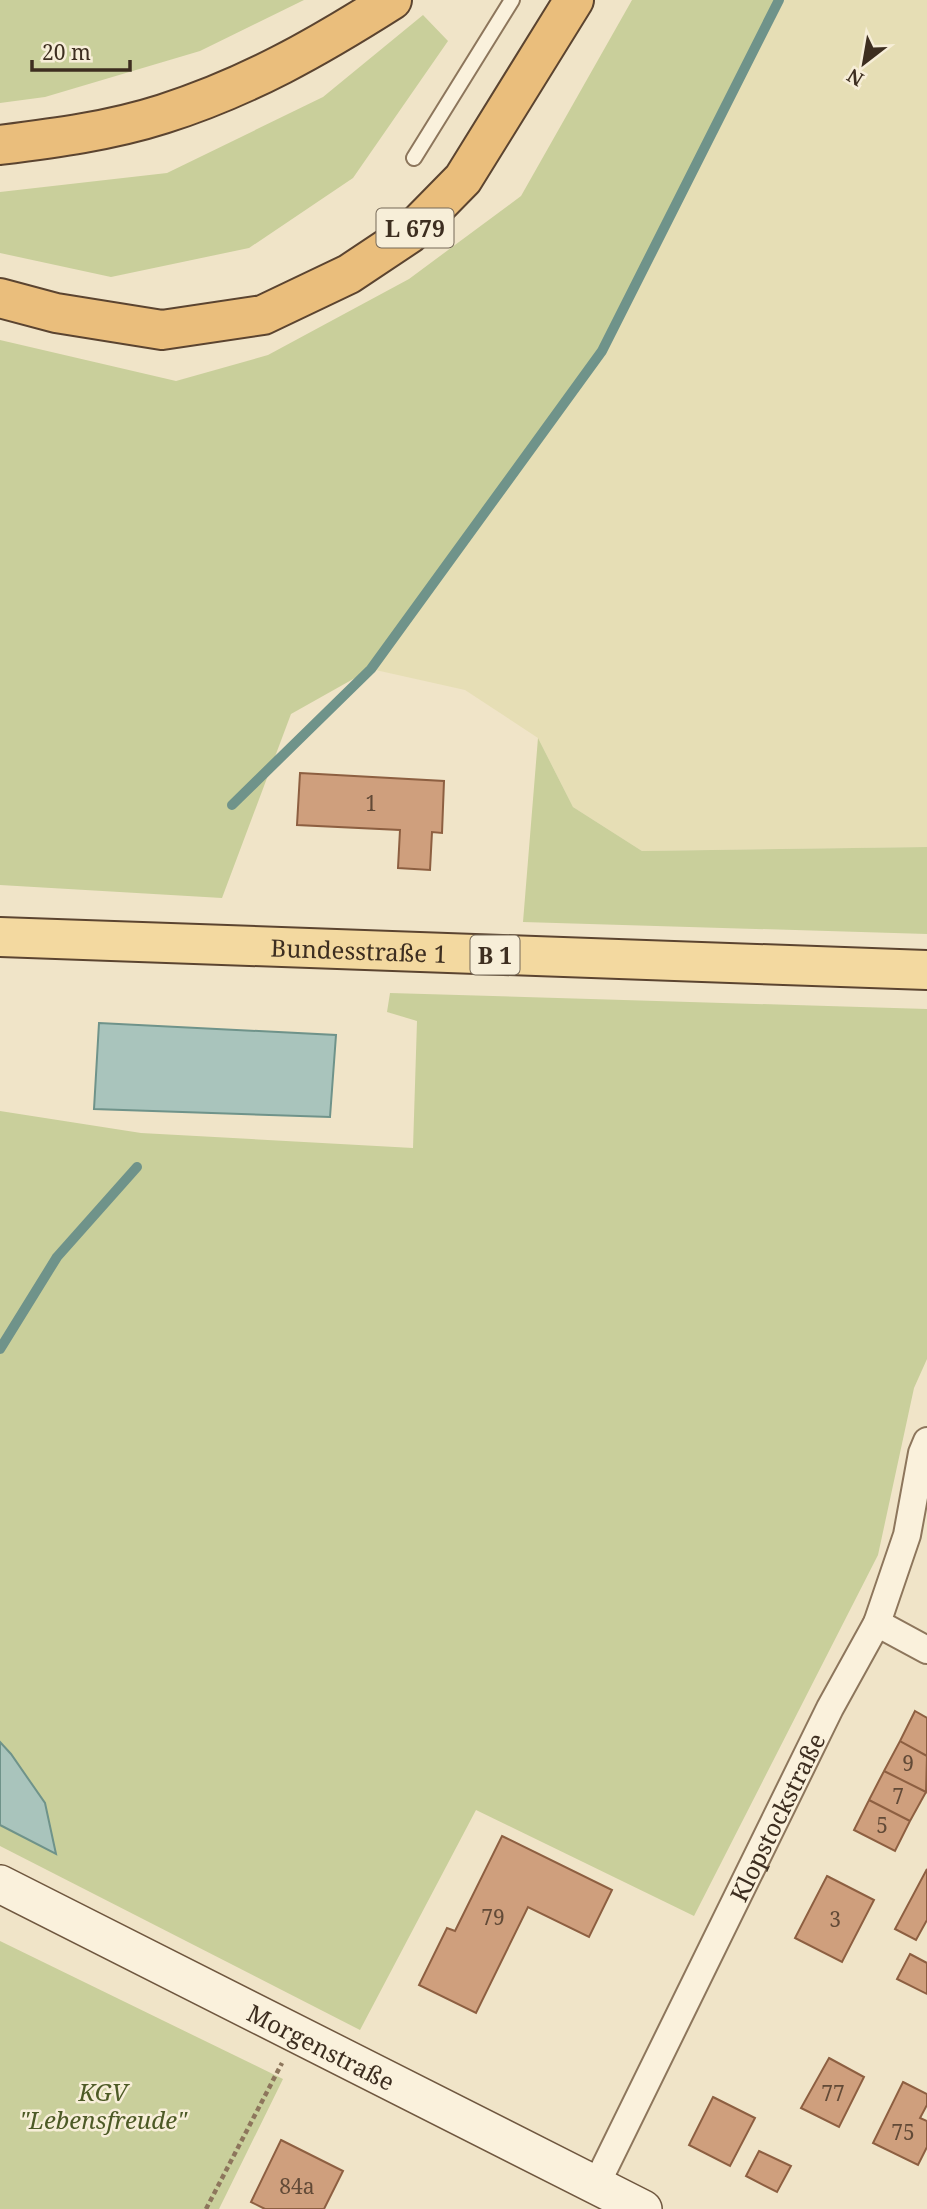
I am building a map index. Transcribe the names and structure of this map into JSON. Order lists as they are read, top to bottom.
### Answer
{
  "streets": {
    "highway": ["L 679"],
    "main road": ["Bundesstraße 1", "B 1", "Morgenstraße"],
    "street": ["Klopstockstraße"]
  },
  "crossings": [
    ["Klopstockstraße", "Morgenstraße"]
  ],
  "parks": ["KGV \"Lebensfreude\""],
  "house_numbers": [
    "1",
    "9",
    "7",
    "5",
    "79",
    "3",
    "77",
    "75",
    "84a"
  ],
  "scale_bar": "20 m",
  "north": "bottom left"
}
